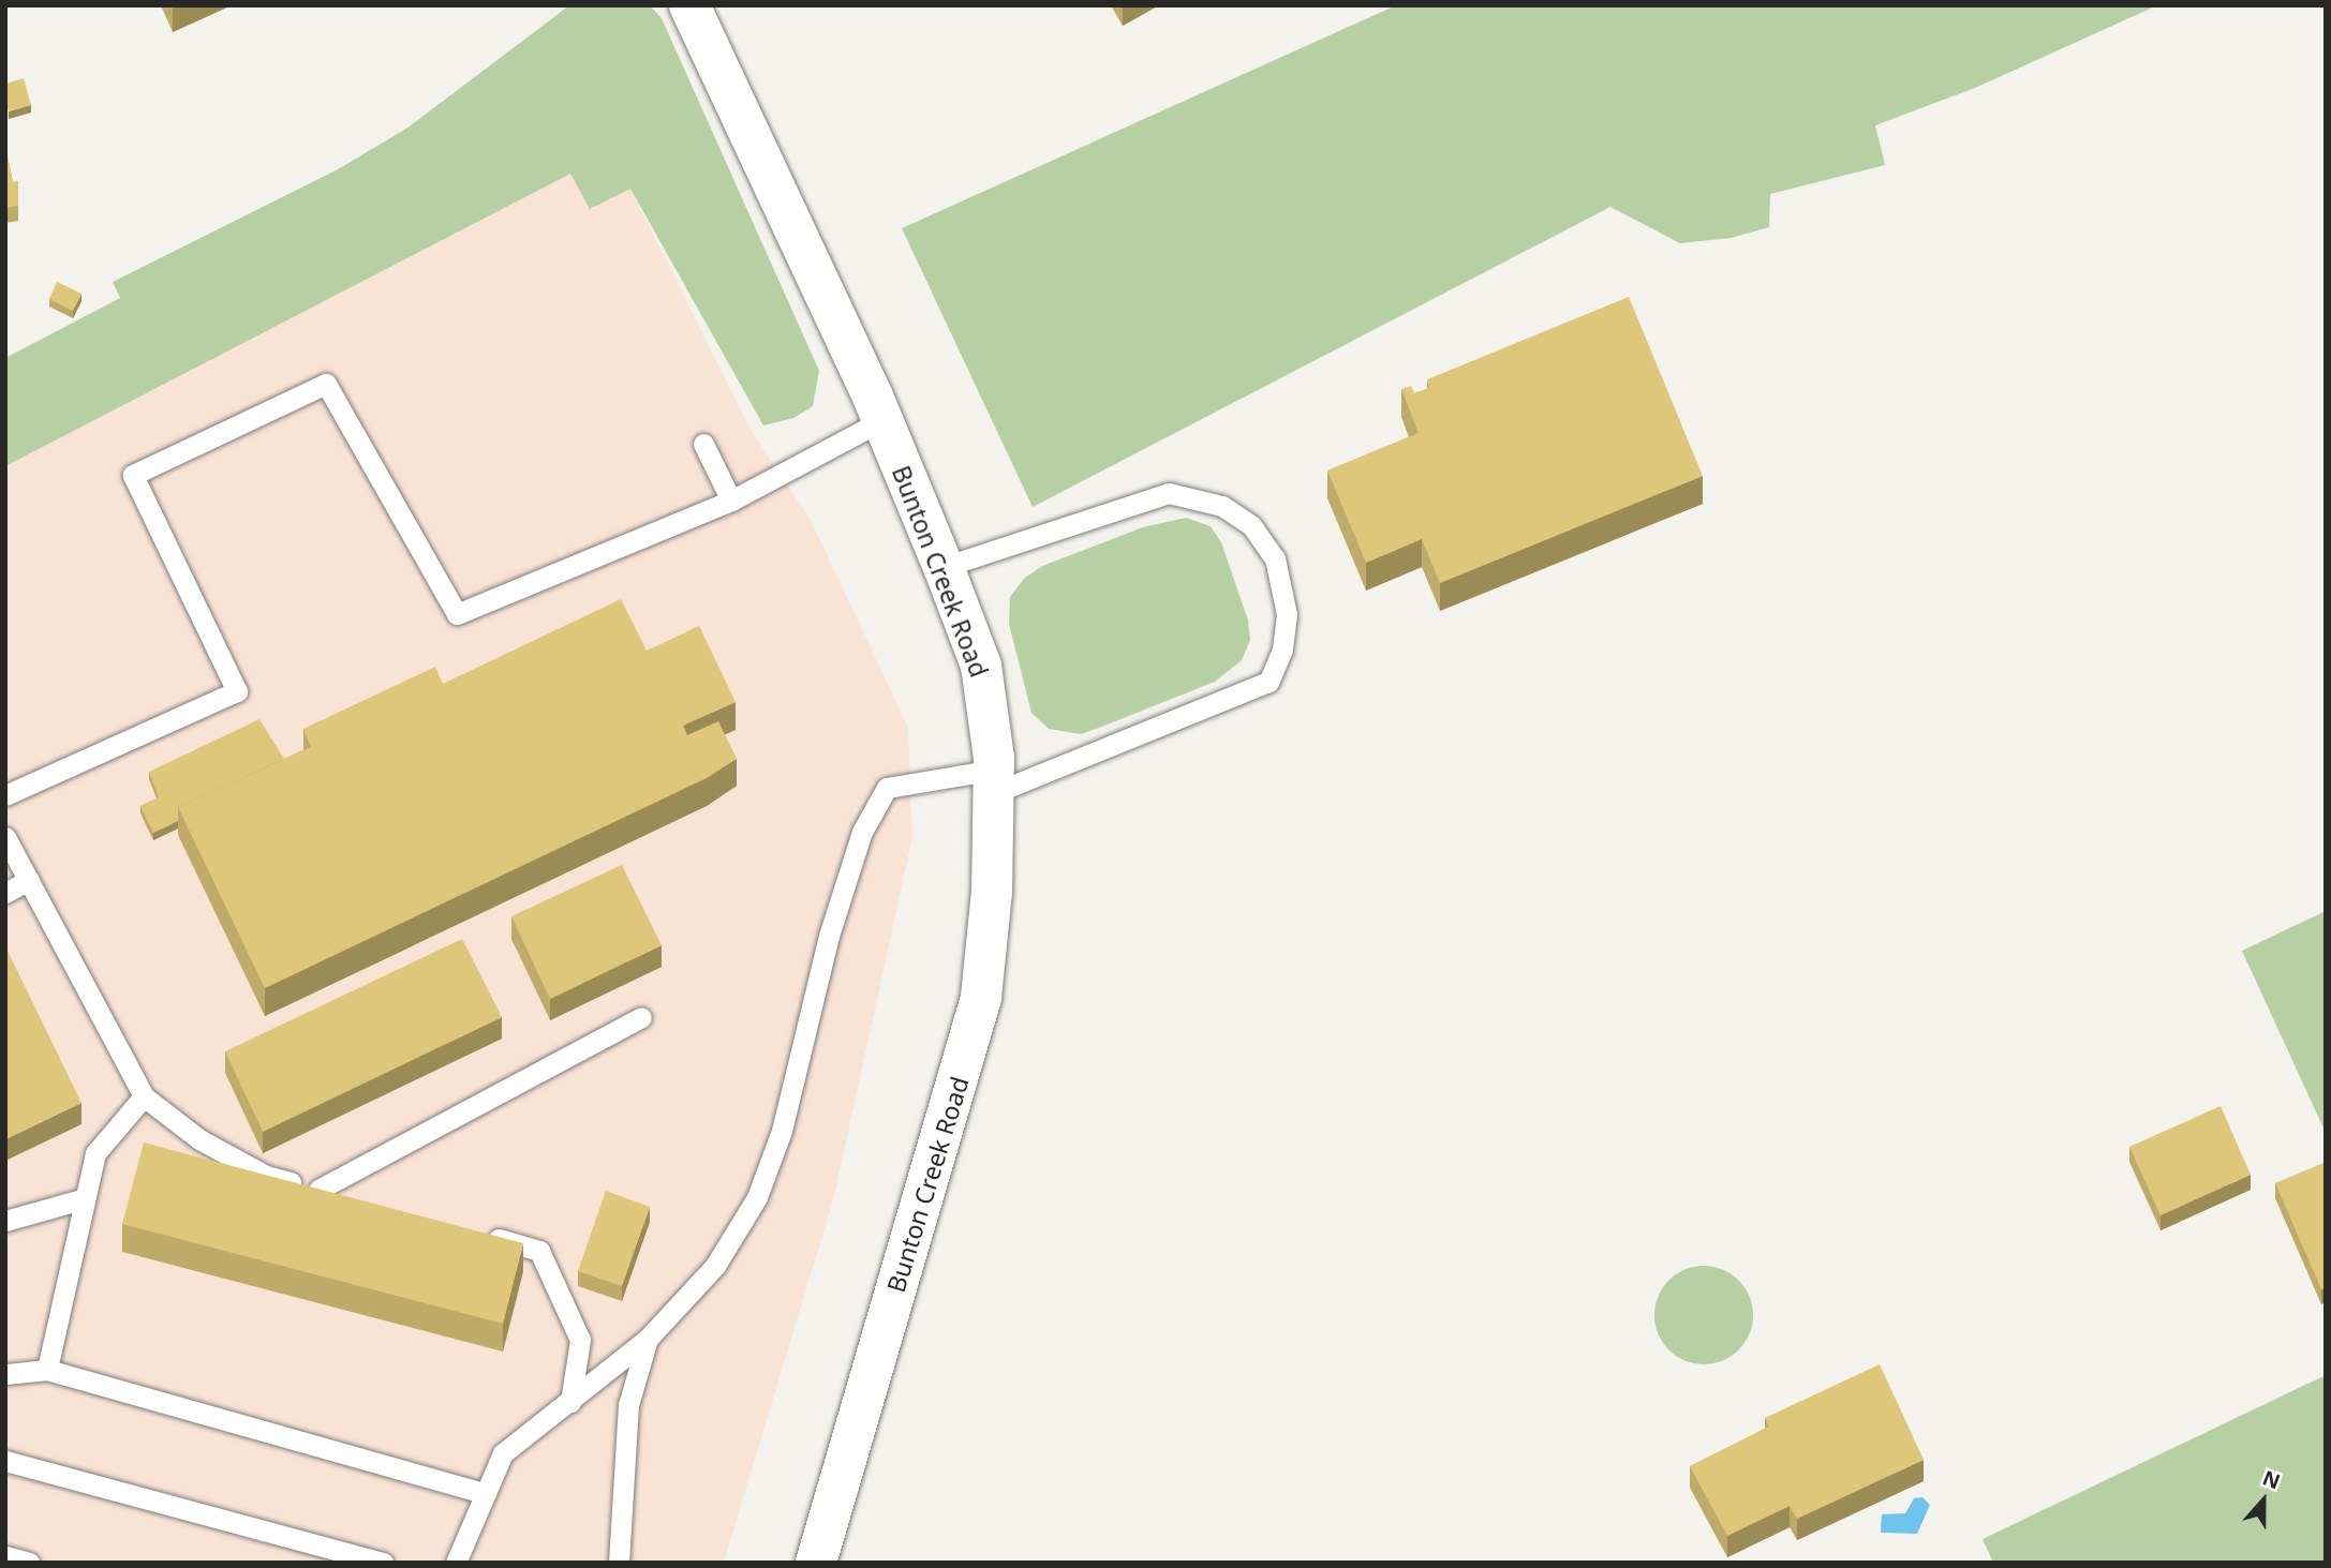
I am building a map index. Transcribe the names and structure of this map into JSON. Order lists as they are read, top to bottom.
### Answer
{
  "streets": {
    "street": ["Bunton Creek Road"]
  },
  "north": "top"
}
